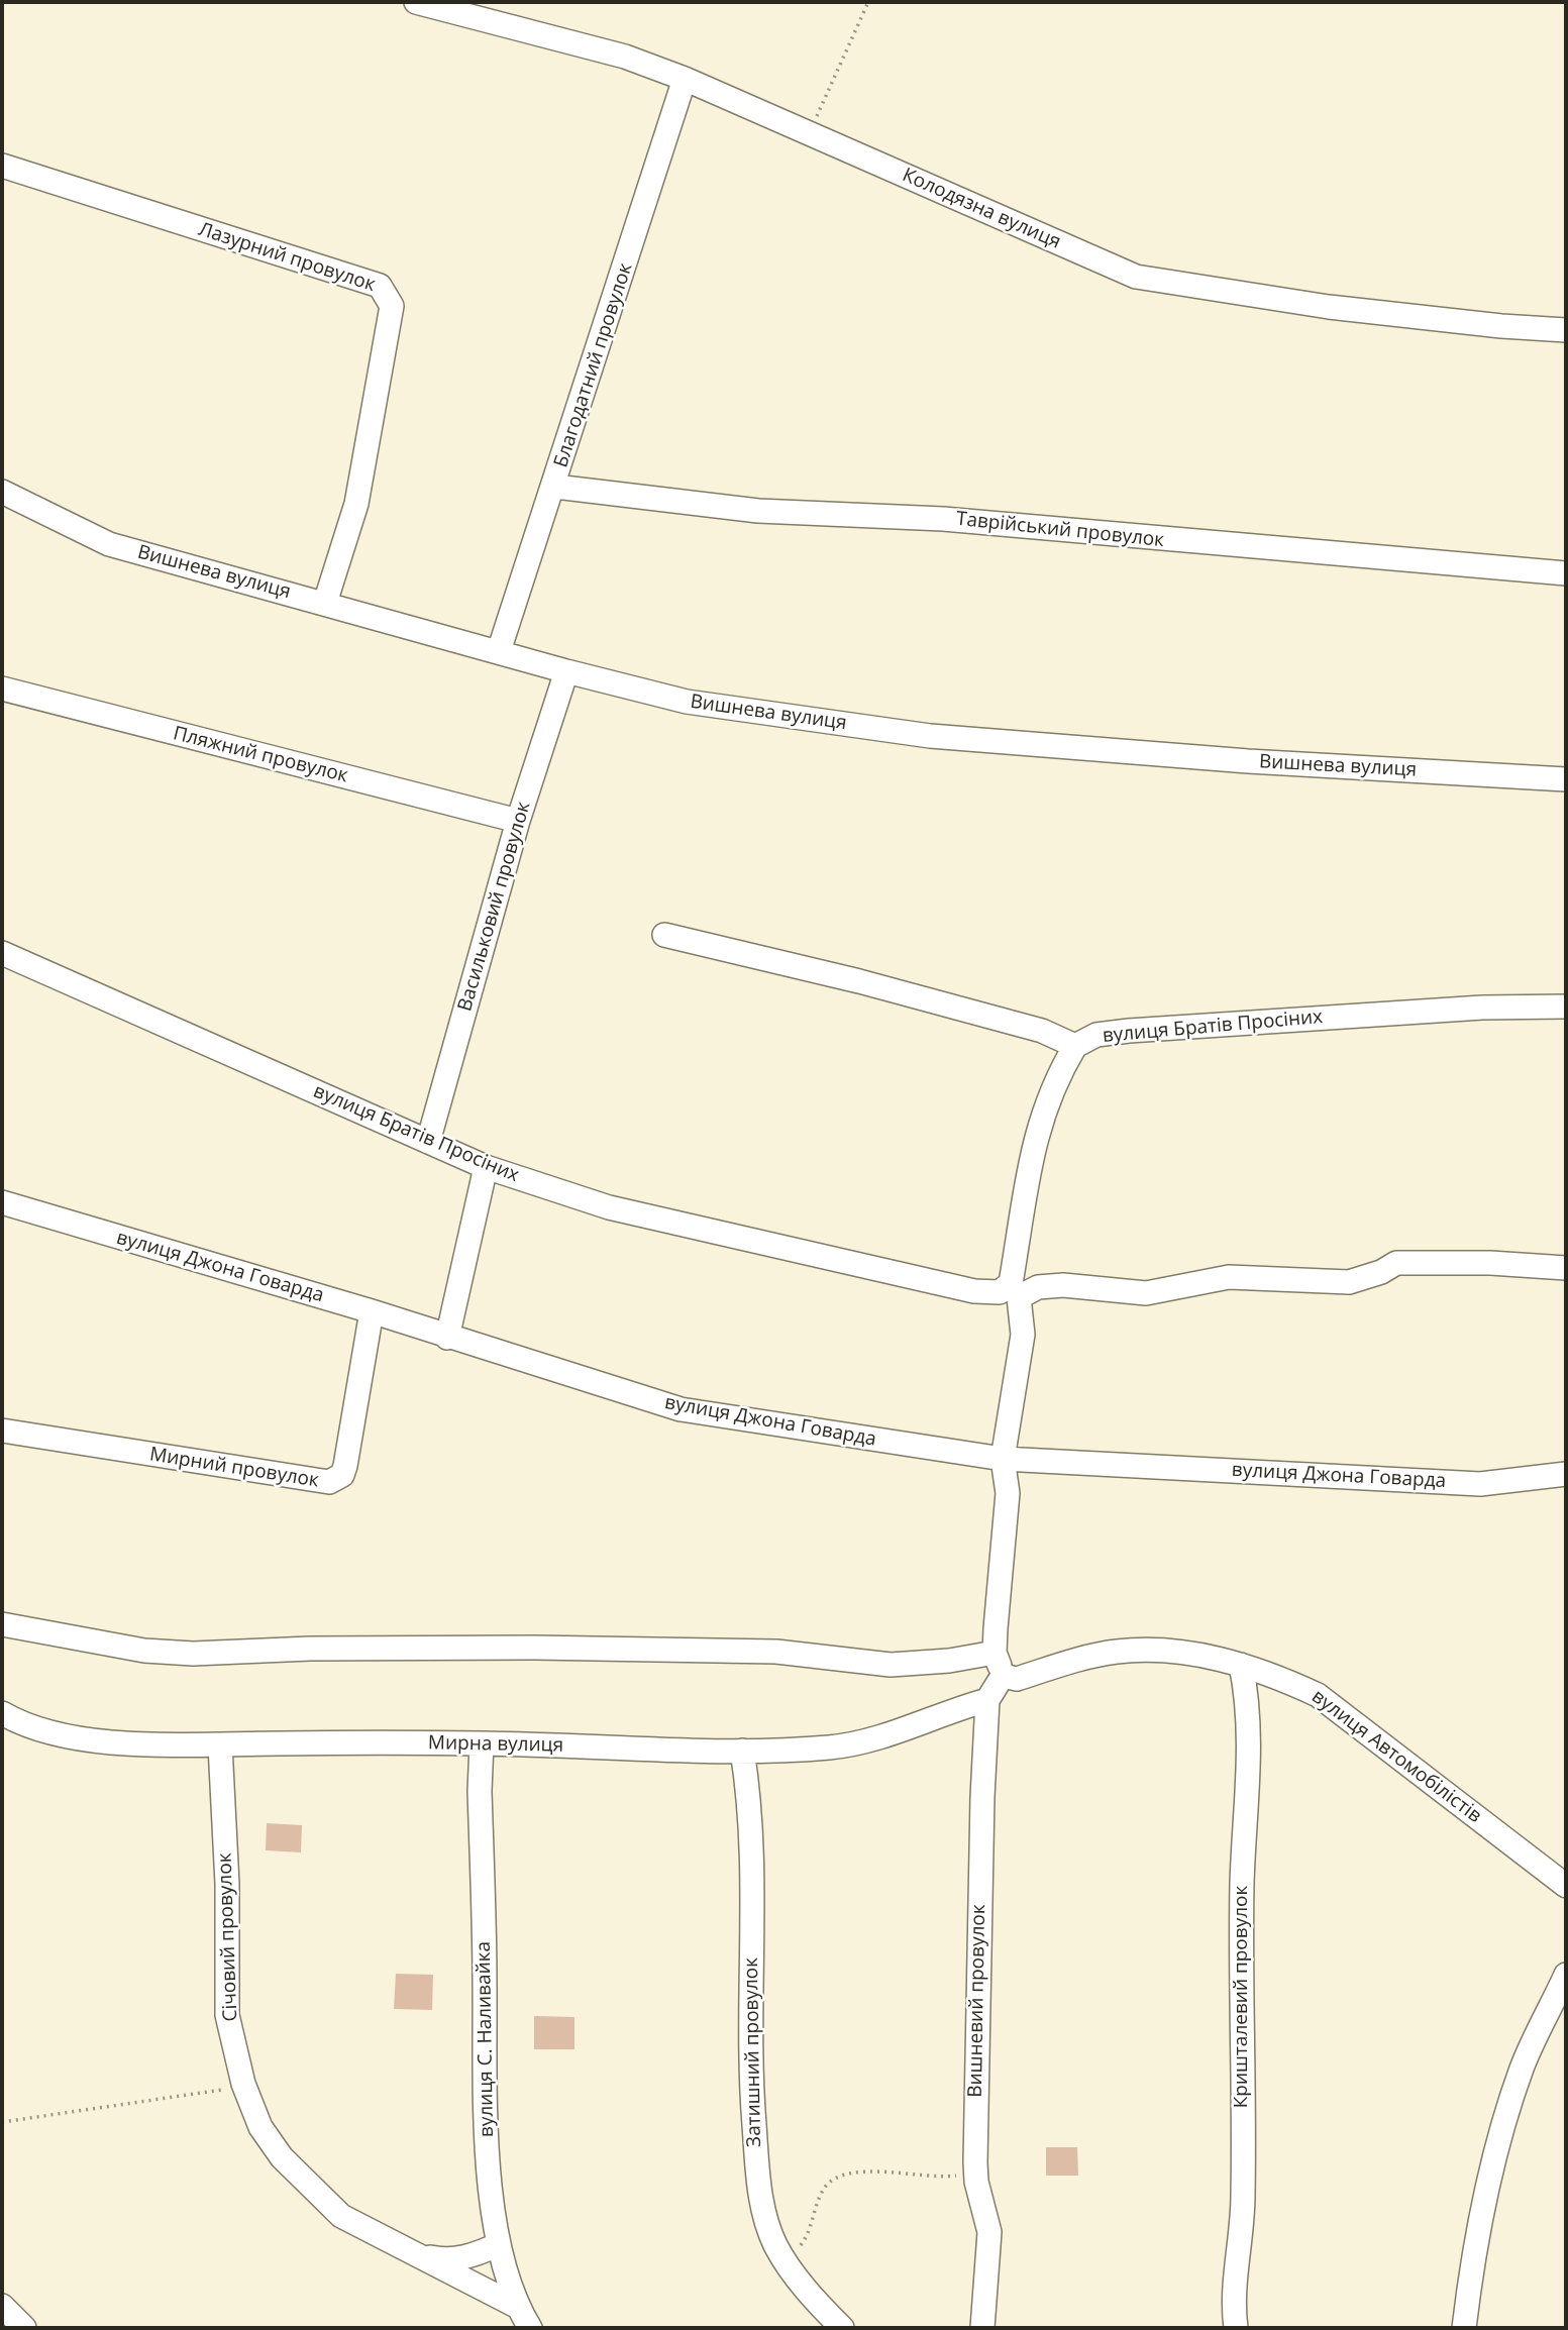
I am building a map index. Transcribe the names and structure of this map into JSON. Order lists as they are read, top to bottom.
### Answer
{
  "streets": {
    "street": [
      "Колодязна вулиця",
      "Лазурний провулок",
      "Благодатний провулок",
      "Таврійський провулок",
      "Вишнева вулиця",
      "Пляжний провулок",
      "Васильковий провулок",
      "вулиця Братів Просіних",
      "вулиця Джона Говарда",
      "Мирний провулок",
      "Мирна вулиця",
      "вулиця Автомобілістів",
      "Січовий провулок",
      "Кришталевий провулок",
      "Вишневий провулок",
      "вулиця С. Наливайка",
      "Затишний провулок"
    ]
  },
  "crossings": [
    ["Колодязна вулиця", "Благодатний провулок"],
    ["Лазурний провулок", "Вишнева вулиця"],
    ["Благодатний провулок", "Таврійський провулок"],
    ["Благодатний провулок", "Вишнева вулиця"],
    ["Вишнева вулиця", "Васильковий провулок"],
    ["Пляжний провулок", "Васильковий провулок"],
    ["Васильковий провулок", "вулиця Братів Просіних"],
    ["вулиця Джона Говарда", "Мирний провулок"],
    ["Мирна вулиця", "Січовий провулок"],
    ["Мирна вулиця", "Вишневий провулок"],
    ["Мирна вулиця", "вулиця С. Наливайка"],
    ["Мирна вулиця", "Затишний провулок"],
    ["вулиця Автомобілістів", "Кришталевий провулок"],
    ["вулиця Автомобілістів", "Вишневий провулок"],
    ["Січовий провулок", "вулиця С. Наливайка"]
  ]
}
